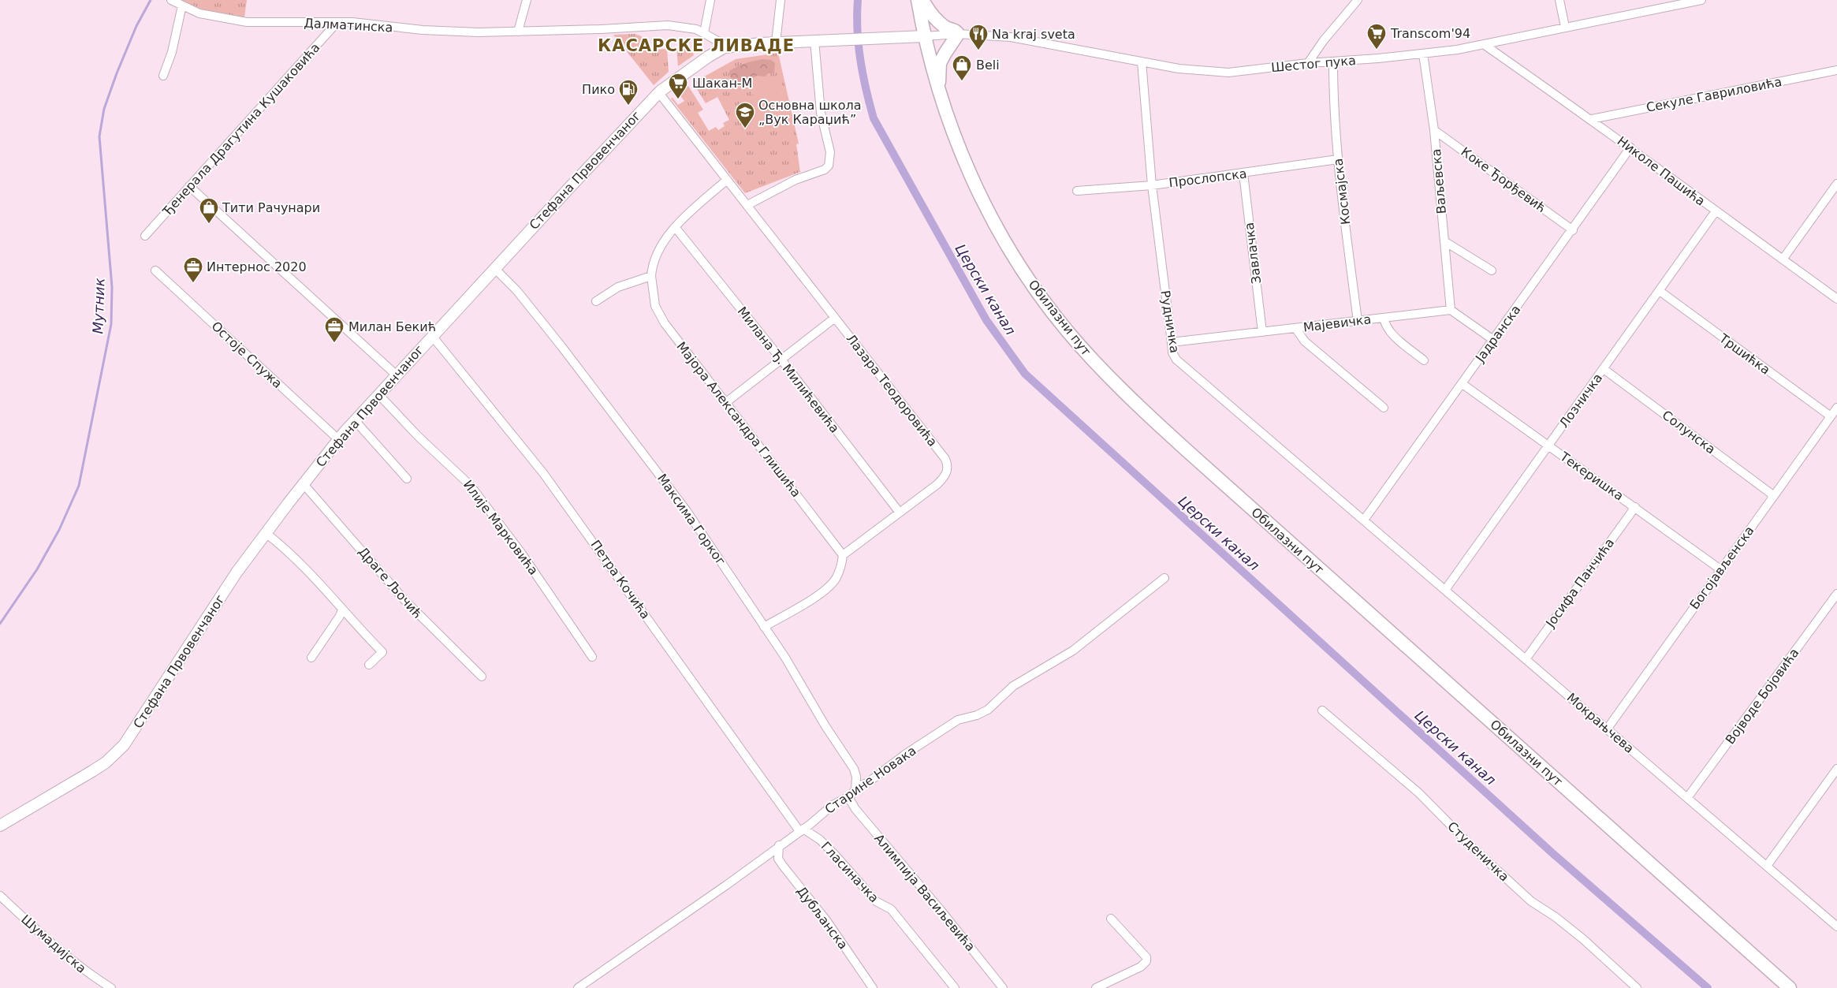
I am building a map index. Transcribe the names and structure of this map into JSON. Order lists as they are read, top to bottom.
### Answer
{
  "streets": {
    "main road": ["Обилазни пут"],
    "street": [
      "Далматинска",
      "Шестог пука",
      "Секуле Гавриловића",
      "Ђенерала Драгутина Кушаковића",
      "Стефана Првовенчаног",
      "Николе Пашића",
      "Прослопска",
      "Коке Ђорђевић",
      "Ваљевска",
      "Космајска",
      "Завлачка",
      "Рудничка",
      "Мајевичка",
      "Јадранска",
      "Тршићка",
      "Остоје Спужа",
      "Милана Ђ. Милићевића",
      "Лазара Теодоровића",
      "Лозничка",
      "Мајора Александра Глишића",
      "Солунска",
      "Текеришка",
      "Максима Горког",
      "Илије Марковића",
      "Богојављенска",
      "Петра Кочића",
      "Драге Љочић",
      "Јосифа Панчића",
      "Војводе Бојовића",
      "Мокрањчева",
      "Старине Новака",
      "Студеничка",
      "Гласиначка",
      "Алимпија Васиљевића",
      "Дубљанска",
      "Шумадијска"
    ]
  },
  "crossings": [
    ["Далматинска", "Ђенерала Драгутина Кушаковића"],
    ["Далматинска", "Стефана Првовенчаног"],
    ["Шестог пука", "Стефана Првовенчаног"],
    ["Шестог пука", "Николе Пашића"],
    ["Шестог пука", "Ваљевска"],
    ["Шестог пука", "Космајска"],
    ["Шестог пука", "Обилазни пут"],
    ["Шестог пука", "Рудничка"],
    ["Секуле Гавриловића", "Николе Пашића"],
    ["Стефана Првовенчаног", "Обилазни пут"],
    ["Стефана Првовенчаног", "Остоје Спужа"],
    ["Стефана Првовенчаног", "Лазара Теодоровића"],
    ["Стефана Првовенчаног", "Максима Горког"],
    ["Стефана Првовенчаног", "Илије Марковића"],
    ["Стефана Првовенчаног", "Петра Кочића"],
    ["Стефана Првовенчаног", "Драге Љочић"],
    ["Николе Пашића", "Јадранска"],
    ["Николе Пашића", "Лозничка"],
    ["Прослопска", "Космајска"],
    ["Прослопска", "Завлачка"],
    ["Прослопска", "Рудничка"],
    ["Коке Ђорђевић", "Ваљевска"],
    ["Коке Ђорђевић", "Јадранска"],
    ["Ваљевска", "Мајевичка"],
    ["Космајска", "Мајевичка"],
    ["Завлачка", "Мајевичка"],
    ["Рудничка", "Мајевичка"],
    ["Рудничка", "Јадранска"],
    ["Рудничка", "Мокрањчева"],
    ["Јадранска", "Текеришка"],
    ["Јадранска", "Мокрањчева"],
    ["Тршићка", "Лозничка"],
    ["Тршићка", "Богојављенска"],
    ["Милана Ђ. Милићевића", "Лазара Теодоровића"],
    ["Милана Ђ. Милићевића", "Мајора Александра Глишића"],
    ["Лазара Теодоровића", "Мајора Александра Глишића"],
    ["Лозничка", "Солунска"],
    ["Лозничка", "Текеришка"],
    ["Лозничка", "Мокрањчева"],
    ["Солунска", "Богојављенска"],
    ["Текеришка", "Богојављенска"],
    ["Текеришка", "Јосифа Панчића"],
    ["Максима Горког", "Старине Новака"],
    ["Богојављенска", "Мокрањчева"],
    ["Петра Кочића", "Старине Новака"],
    ["Петра Кочића", "Гласиначка"],
    ["Јосифа Панчића", "Мокрањчева"],
    ["Војводе Бојовића", "Мокрањчева"],
    ["Старине Новака", "Гласиначка"],
    ["Старине Новака", "Алимпија Васиљевића"],
    ["Старине Новака", "Дубљанска"]
  ],
  "districts": ["КАСАРСКЕ ЛИВАДЕ"],
  "water": ["Церски канал", "Мутник"],
  "places": {
    "supermarket": ["Transcom'94", "Шакан-М"],
    "restaurant": ["Na kraj sveta"],
    "shop": ["Beli", "Тити Рачунари"],
    "fuel station": ["Пико"],
    "school or university": ["Основна школа „Вук Караџић”"],
    "office": ["Интернос 2020", "Милан Бекић"]
  }
}
